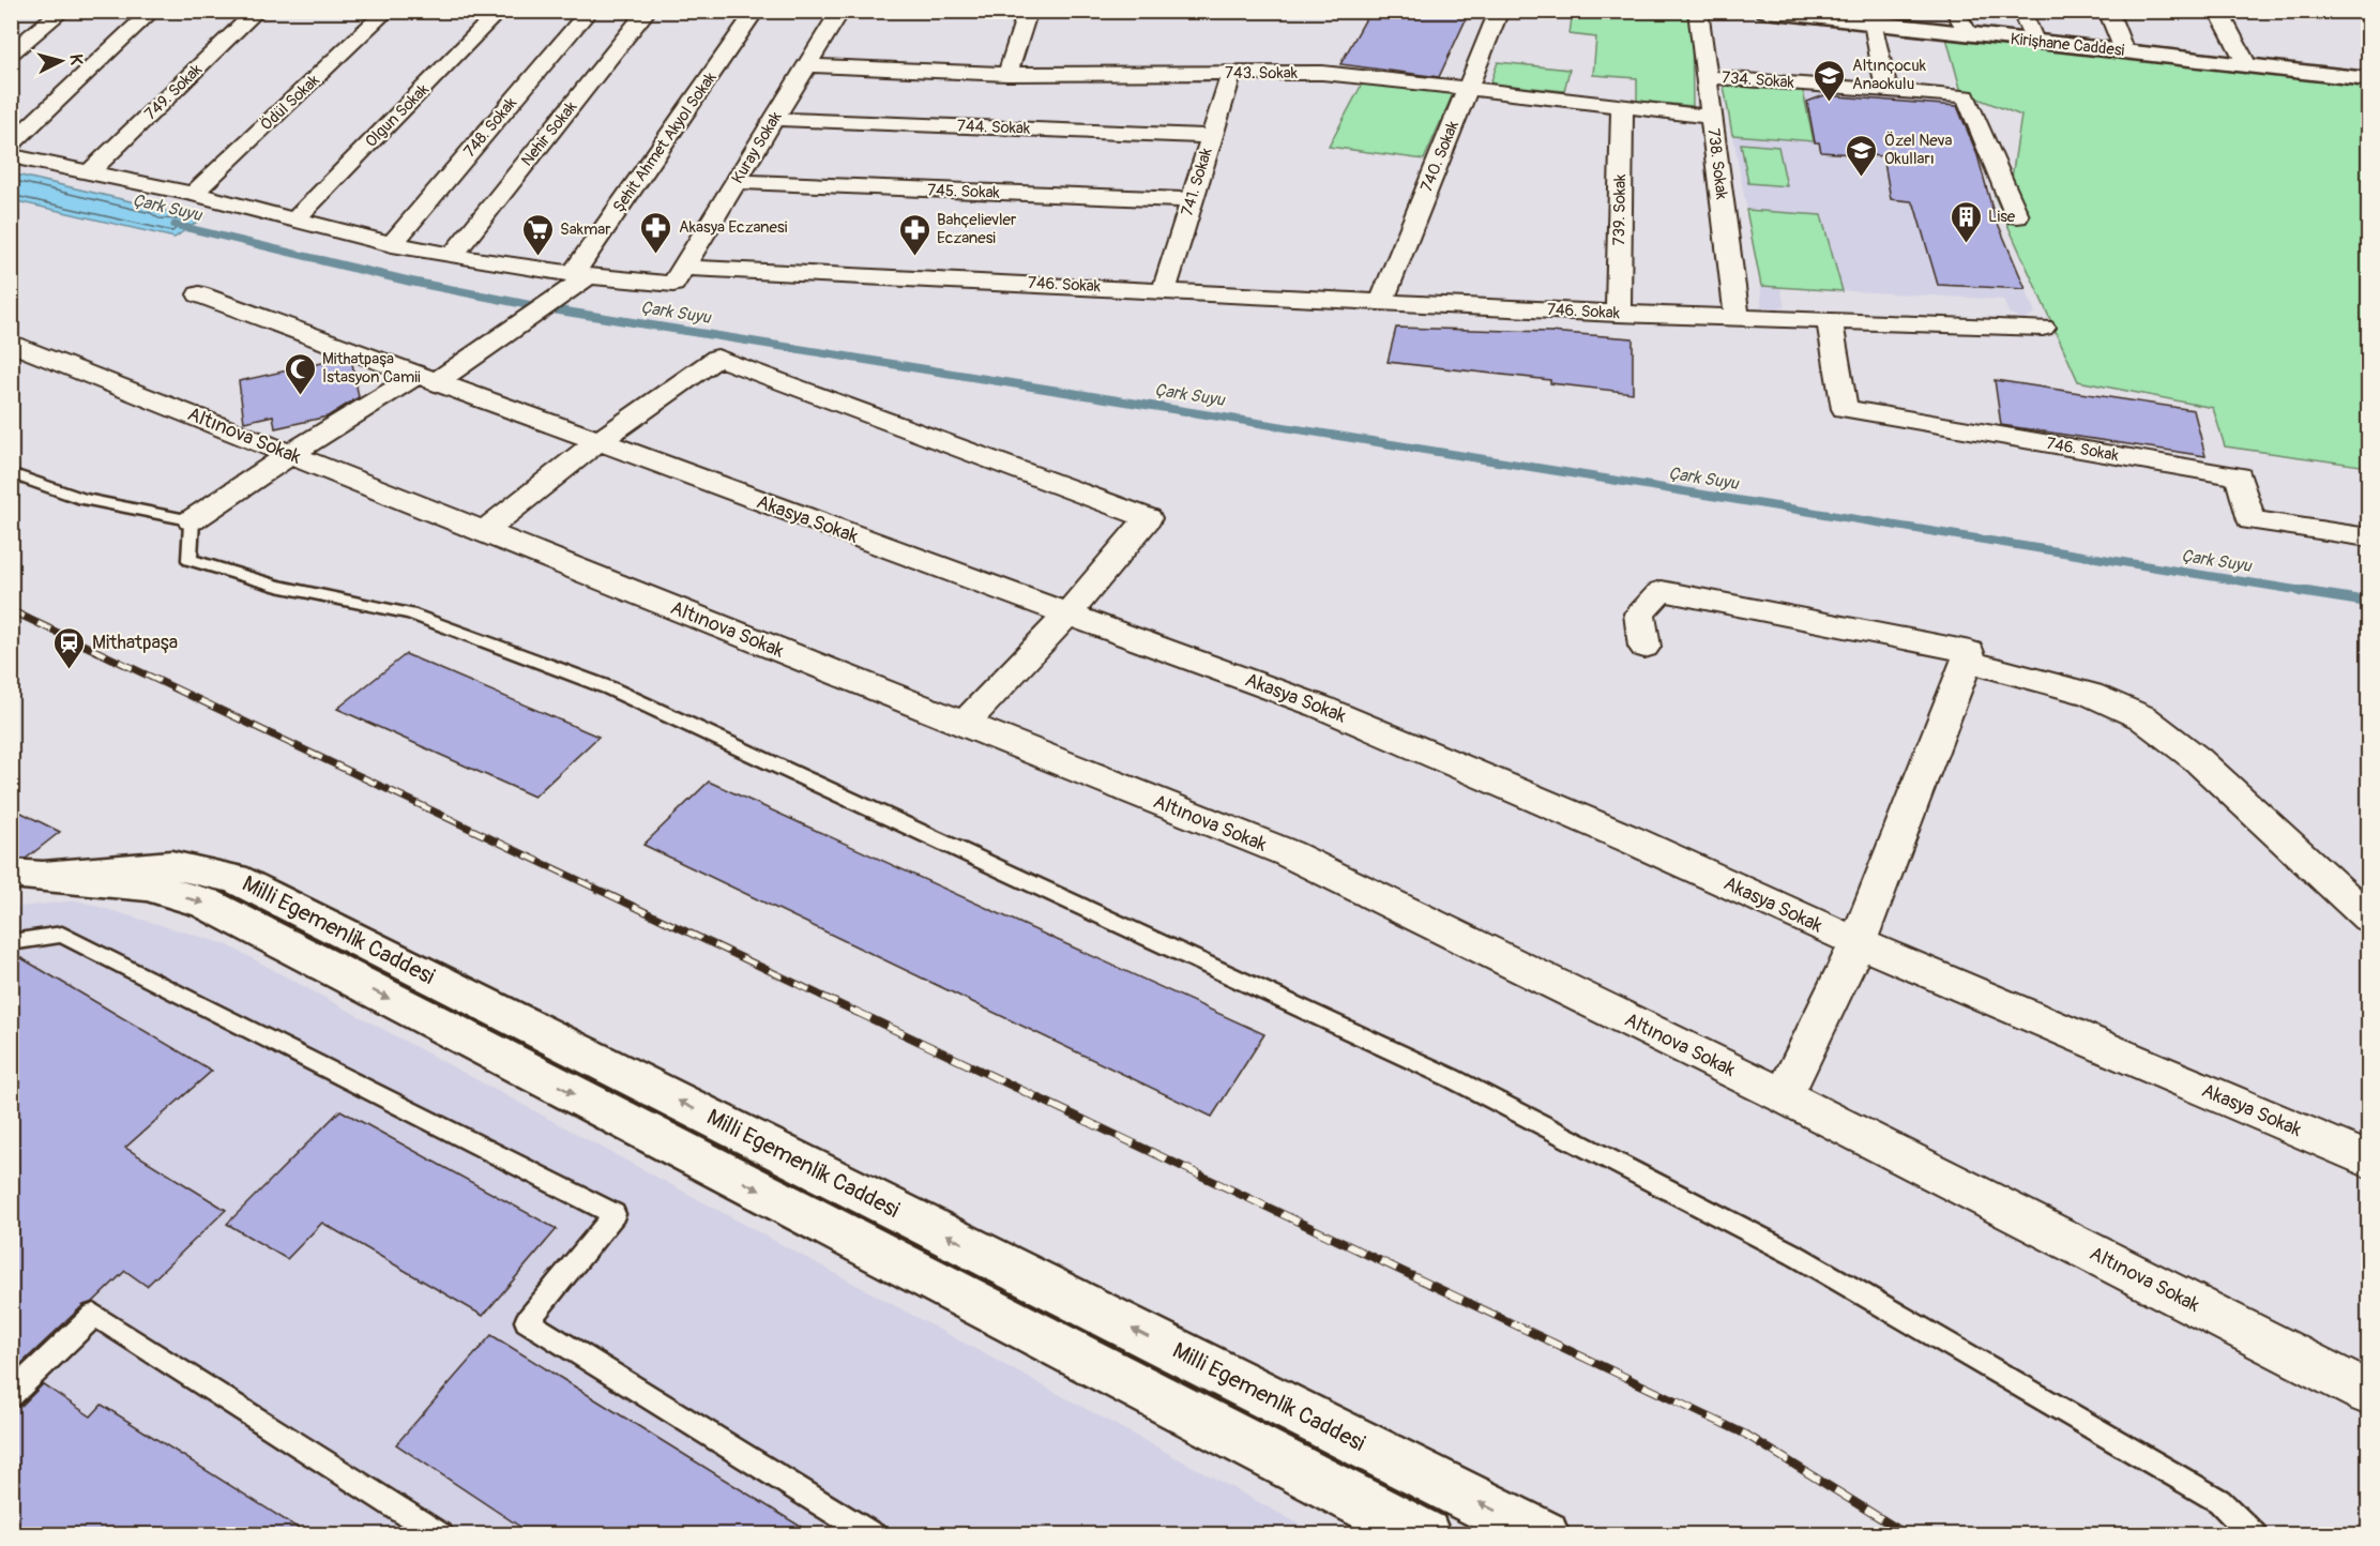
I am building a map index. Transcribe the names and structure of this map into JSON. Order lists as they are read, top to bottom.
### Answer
{
  "streets": {
    "main road": ["Kirişhane Caddesi", "Milli Egemenlik Caddesi"],
    "street": [
      "743. Sokak",
      "734. Sokak",
      "749. Sokak",
      "Ödül Sokak",
      "Olgun Sokak",
      "748. Sokak",
      "744. Sokak",
      "Nehir Sokak",
      "Şehit Ahmet Akyol Sokak",
      "Kuray Sokak",
      "740. Sokak",
      "738. Sokak",
      "741. Sokak",
      "745. Sokak",
      "739. Sokak",
      "746. Sokak",
      "Altınova Sokak",
      "Akasya Sokak"
    ]
  },
  "crossings": [
    ["743. Sokak", "Kuray Sokak"],
    ["743. Sokak", "740. Sokak"],
    ["743. Sokak", "738. Sokak"],
    ["743. Sokak", "741. Sokak"],
    ["743. Sokak", "739. Sokak"],
    ["734. Sokak", "738. Sokak"],
    ["749. Sokak", "746. Sokak"],
    ["Ödül Sokak", "746. Sokak"],
    ["Olgun Sokak", "746. Sokak"],
    ["748. Sokak", "746. Sokak"],
    ["744. Sokak", "Kuray Sokak"],
    ["744. Sokak", "741. Sokak"],
    ["Nehir Sokak", "746. Sokak"],
    ["Şehit Ahmet Akyol Sokak", "746. Sokak"],
    ["Şehit Ahmet Akyol Sokak", "Altınova Sokak"],
    ["Şehit Ahmet Akyol Sokak", "Akasya Sokak"],
    ["Kuray Sokak", "745. Sokak"],
    ["Kuray Sokak", "746. Sokak"],
    ["740. Sokak", "746. Sokak"],
    ["738. Sokak", "746. Sokak"],
    ["741. Sokak", "745. Sokak"],
    ["741. Sokak", "746. Sokak"],
    ["739. Sokak", "746. Sokak"]
  ],
  "water": ["Çark Suyu"],
  "places": {
    "school or university": ["Altınçocuk Anaokulu", "Özel Neva Okulları"],
    "building": ["Lise"],
    "pharmacy": ["Akasya Eczanesi", "Bahçelievler Eczanesi"],
    "supermarket": ["Sakmar"],
    "mosque": ["Mithatpaşa İstasyon Camii"],
    "station": ["Mithatpaşa"]
  },
  "north": "right"
}
